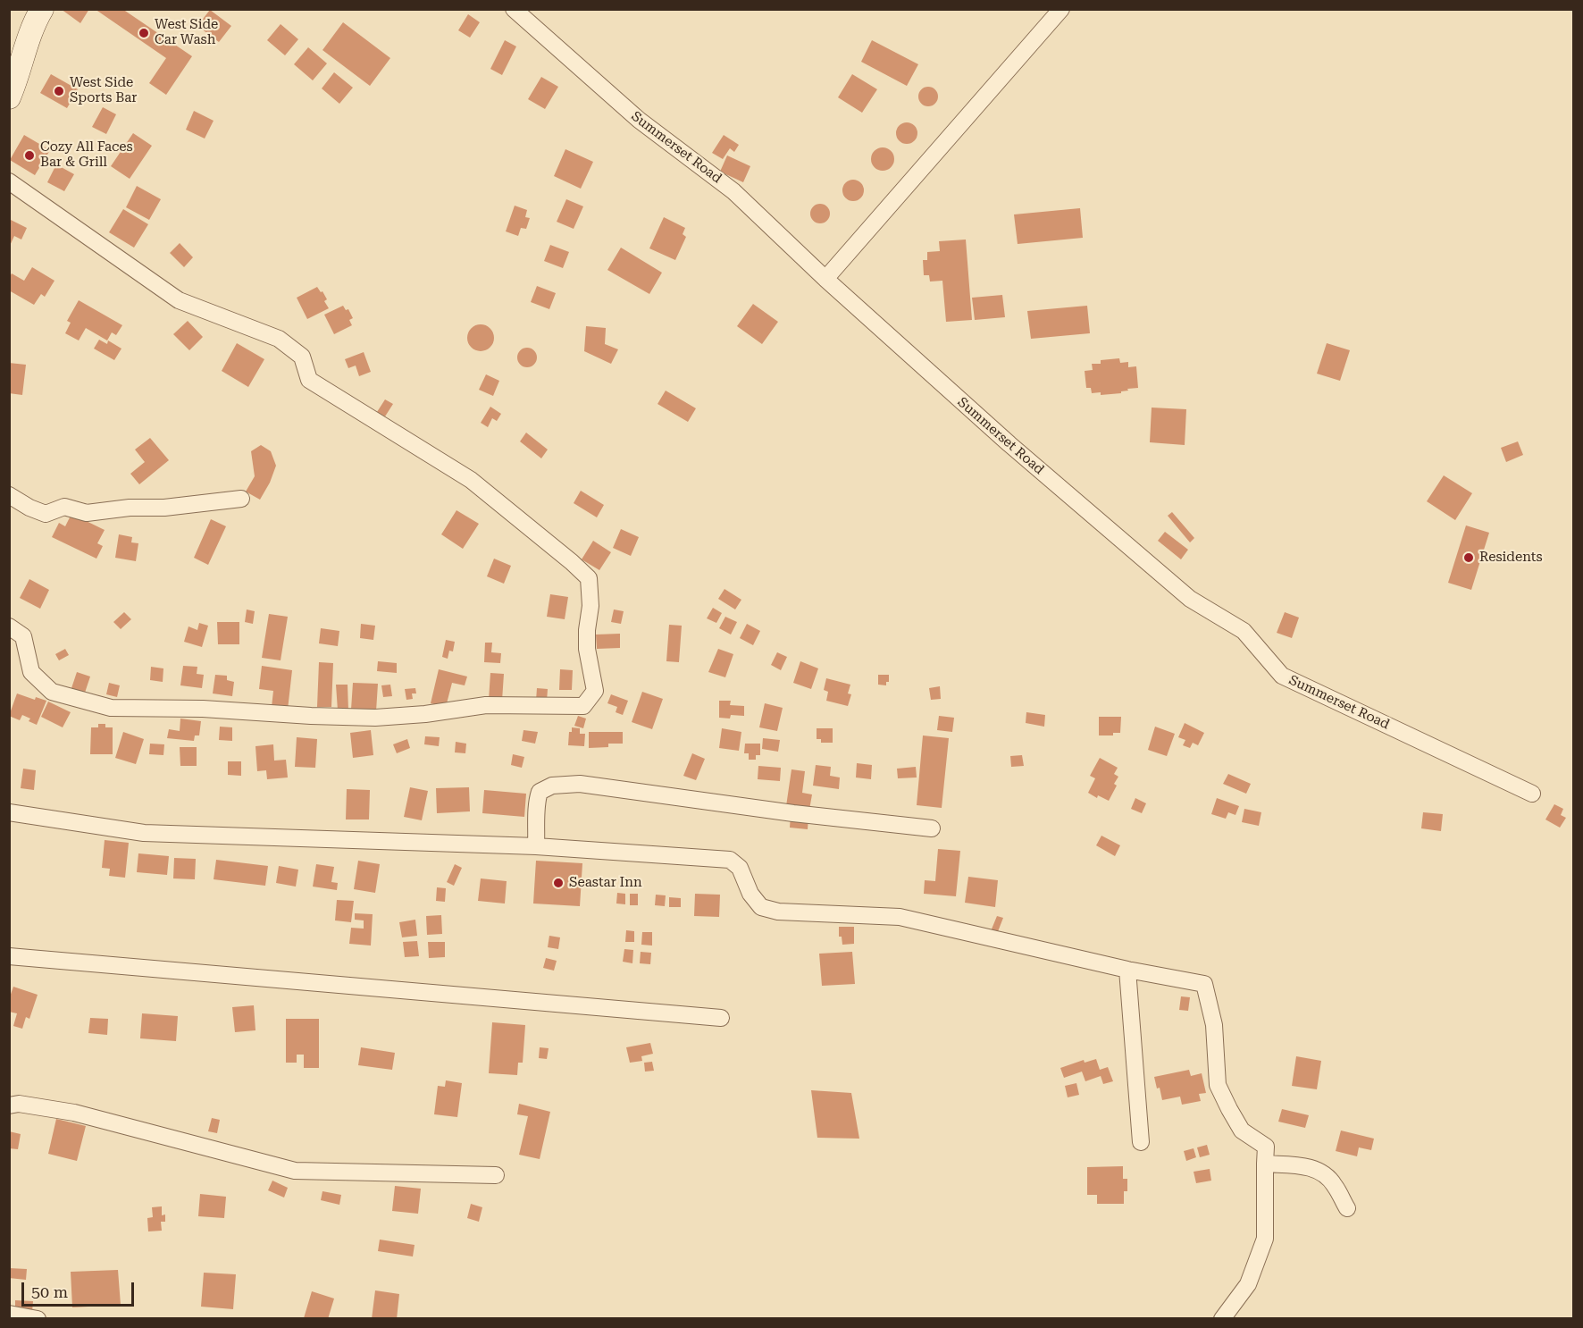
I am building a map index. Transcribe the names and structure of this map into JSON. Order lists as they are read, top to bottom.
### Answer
{
  "streets": {
    "street": ["Summerset Road"]
  },
  "places": [
    "West Side Car Wash",
    "West Side Sports Bar",
    "Cozy All Faces Bar & Grill",
    "Residents",
    "Seastar Inn"
  ],
  "scale_bar": "50 m"
}
